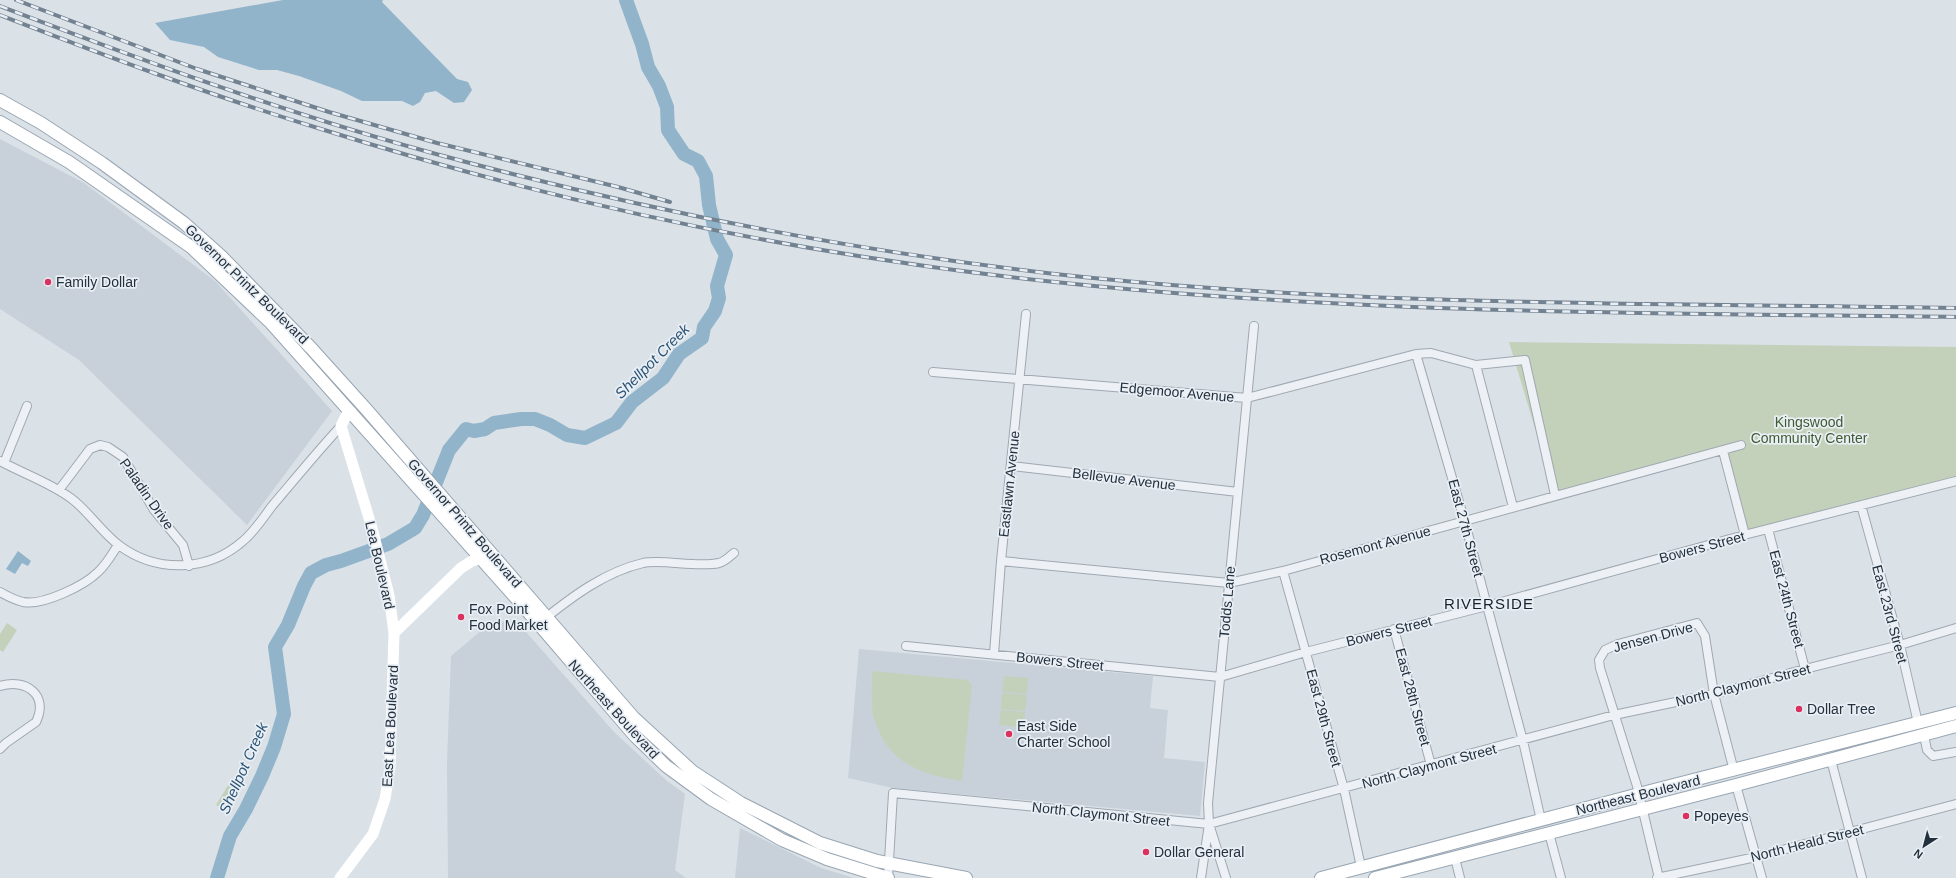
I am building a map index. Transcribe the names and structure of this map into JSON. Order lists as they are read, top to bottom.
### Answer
{
  "streets": {
    "main road": ["Governor Printz Boulevard", "Northeast Boulevard"],
    "street": [
      "Edgemoor Avenue",
      "Bellevue Avenue",
      "Eastlawn Avenue",
      "Paladin Drive",
      "East 27th Street",
      "Rosemont Avenue",
      "Bowers Street",
      "Lea Boulevard",
      "East 24th Street",
      "Todds Lane",
      "East 23rd Street",
      "Jensen Drive",
      "North Claymont Street",
      "East 28th Street",
      "East 29th Street",
      "East Lea Boulevard",
      "North Heald Street"
    ]
  },
  "crossings": [
    ["Governor Printz Boulevard", "Lea Boulevard"],
    ["Governor Printz Boulevard", "North Claymont Street"],
    ["Governor Printz Boulevard", "Northeast Boulevard"],
    ["Edgemoor Avenue", "Eastlawn Avenue"],
    ["Edgemoor Avenue", "East 27th Street"],
    ["Edgemoor Avenue", "Todds Lane"],
    ["Bellevue Avenue", "Eastlawn Avenue"],
    ["Bellevue Avenue", "Todds Lane"],
    ["Eastlawn Avenue", "Rosemont Avenue"],
    ["Eastlawn Avenue", "Bowers Street"],
    ["East 27th Street", "Rosemont Avenue"],
    ["East 27th Street", "Bowers Street"],
    ["East 27th Street", "North Claymont Street"],
    ["East 27th Street", "Northeast Boulevard"],
    ["Rosemont Avenue", "Todds Lane"],
    ["Rosemont Avenue", "East 29th Street"],
    ["Bowers Street", "East 24th Street"],
    ["Bowers Street", "Todds Lane"],
    ["Bowers Street", "East 23rd Street"],
    ["Bowers Street", "East 28th Street"],
    ["Bowers Street", "East 29th Street"],
    ["Lea Boulevard", "East Lea Boulevard"],
    ["East 24th Street", "North Claymont Street"],
    ["Todds Lane", "North Claymont Street"],
    ["East 23rd Street", "North Claymont Street"],
    ["East 23rd Street", "Northeast Boulevard"],
    ["Jensen Drive", "North Claymont Street"],
    ["North Claymont Street", "East 28th Street"],
    ["North Claymont Street", "East 29th Street"],
    ["Northeast Boulevard", "East 29th Street"]
  ],
  "districts": ["RIVERSIDE"],
  "water": ["Shellpot Creek"],
  "parks": ["Kingswood Community Center"],
  "places": [
    "Family Dollar",
    "Fox Point Food Market",
    "Dollar Tree",
    "East Side Charter School",
    "Popeyes",
    "Dollar General"
  ],
  "north": "bottom left"
}
